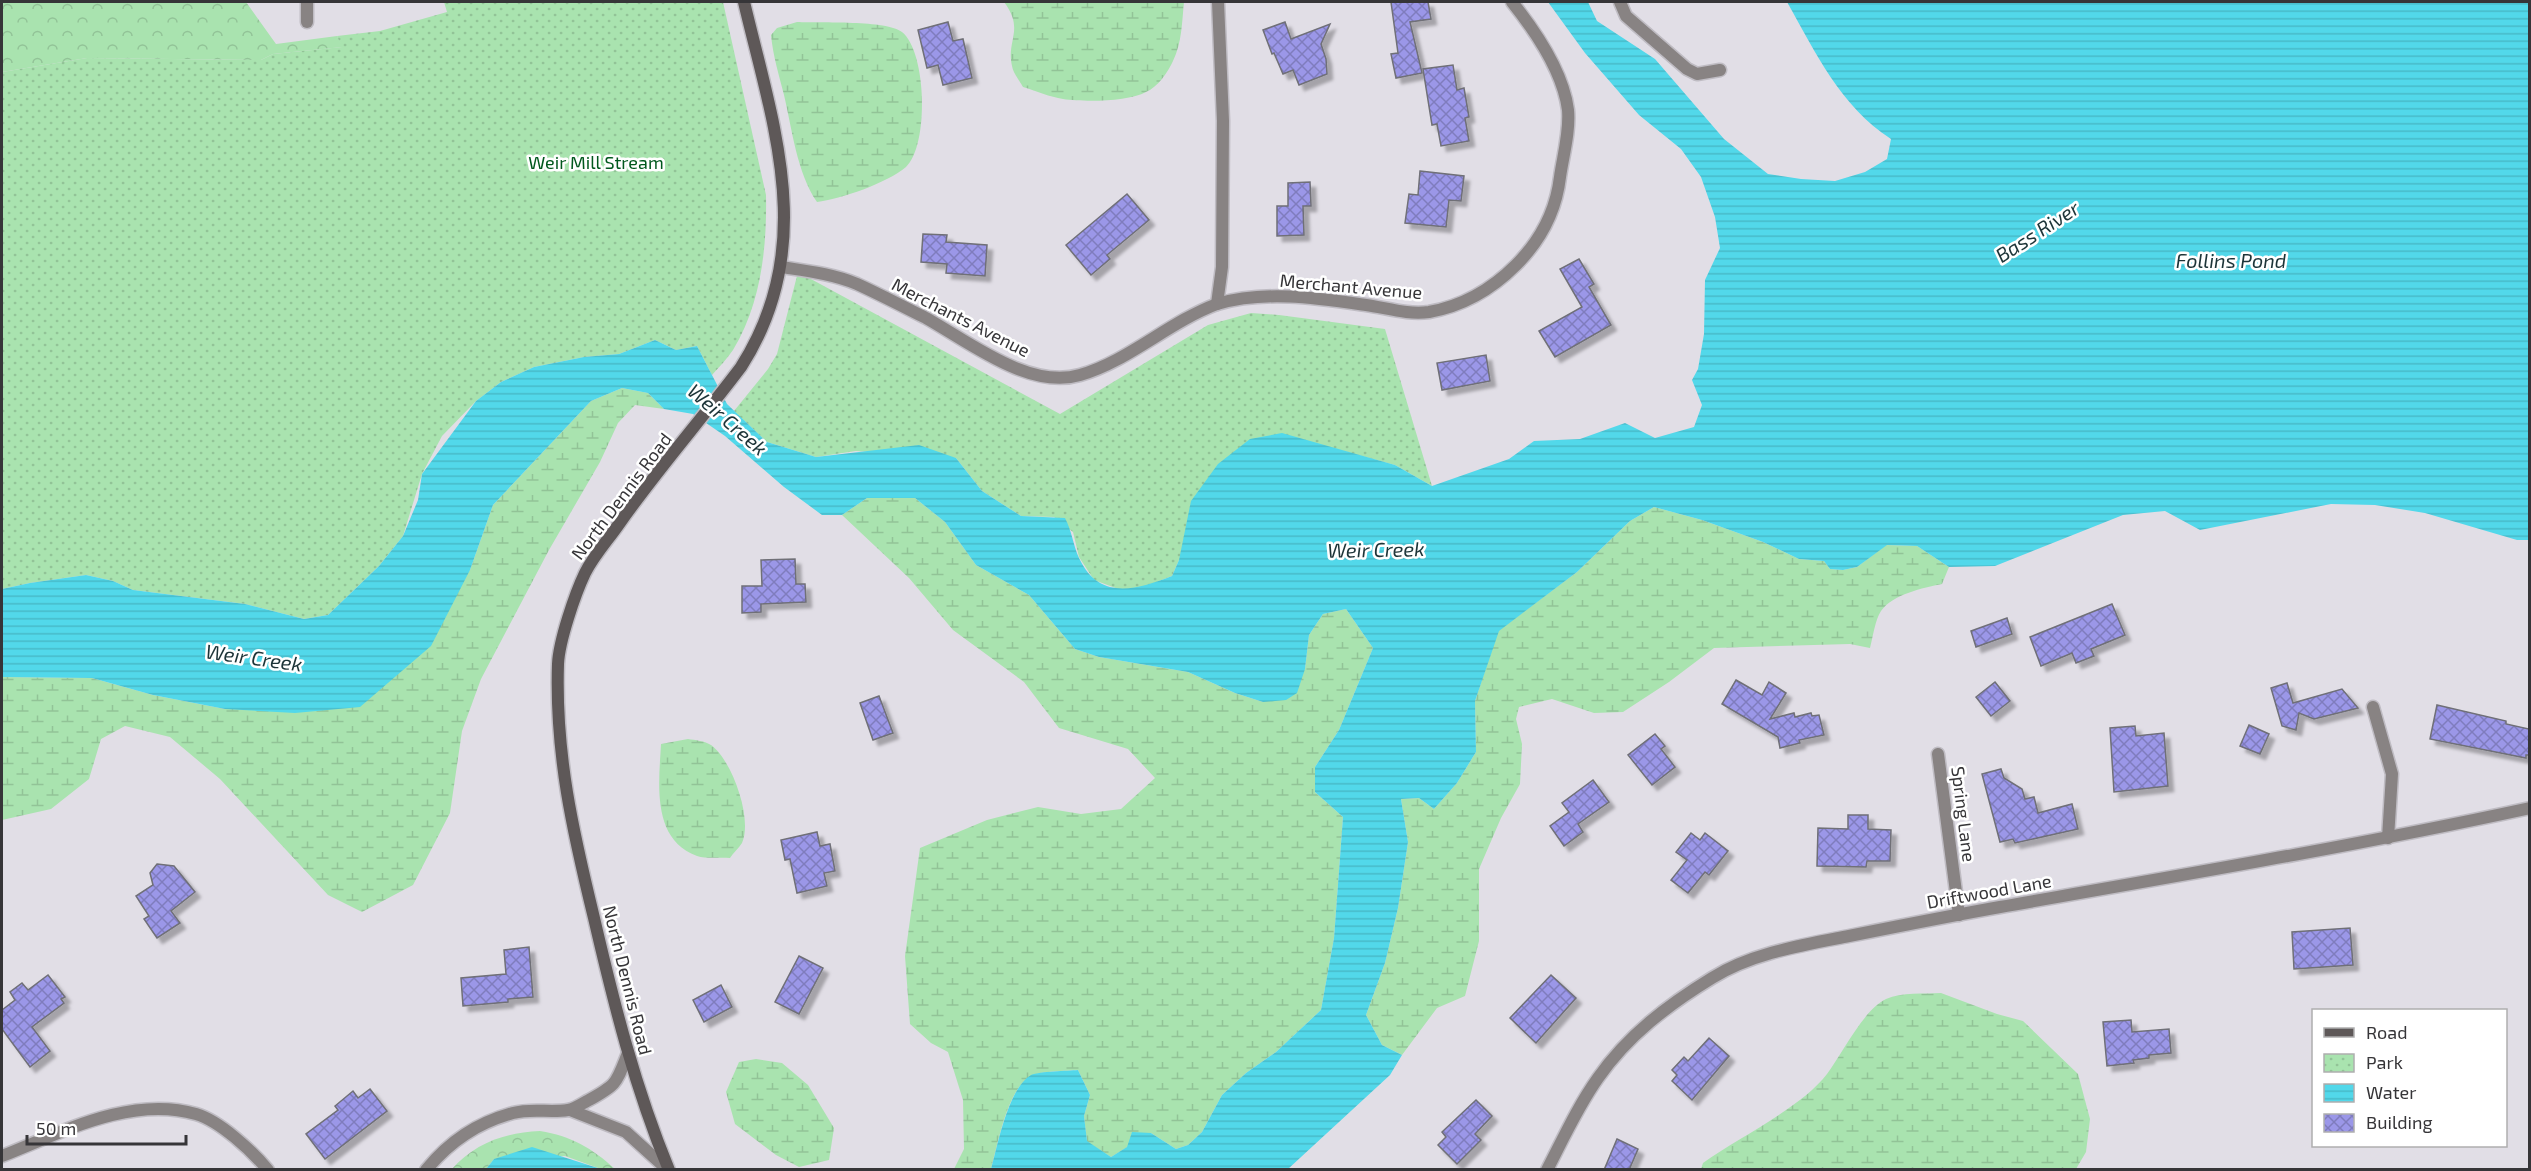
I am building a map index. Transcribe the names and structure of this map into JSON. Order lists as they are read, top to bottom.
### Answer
{
  "streets": {
    "main road": ["North Dennis Road"],
    "street": [
      "Merchant Avenue",
      "Merchants Avenue",
      "Spring Lane",
      "Driftwood Lane"
    ]
  },
  "crossings": [
    ["Merchant Avenue", "Merchants Avenue"],
    ["Merchants Avenue", "North Dennis Road"],
    ["Spring Lane", "Driftwood Lane"]
  ],
  "water": ["Bass River", "Follins Pond", "Weir Creek"],
  "parks": ["Weir Mill Stream"],
  "legend": [
    "Road",
    "Park",
    "Water",
    "Building"
  ],
  "scale_bar": "50 m"
}
